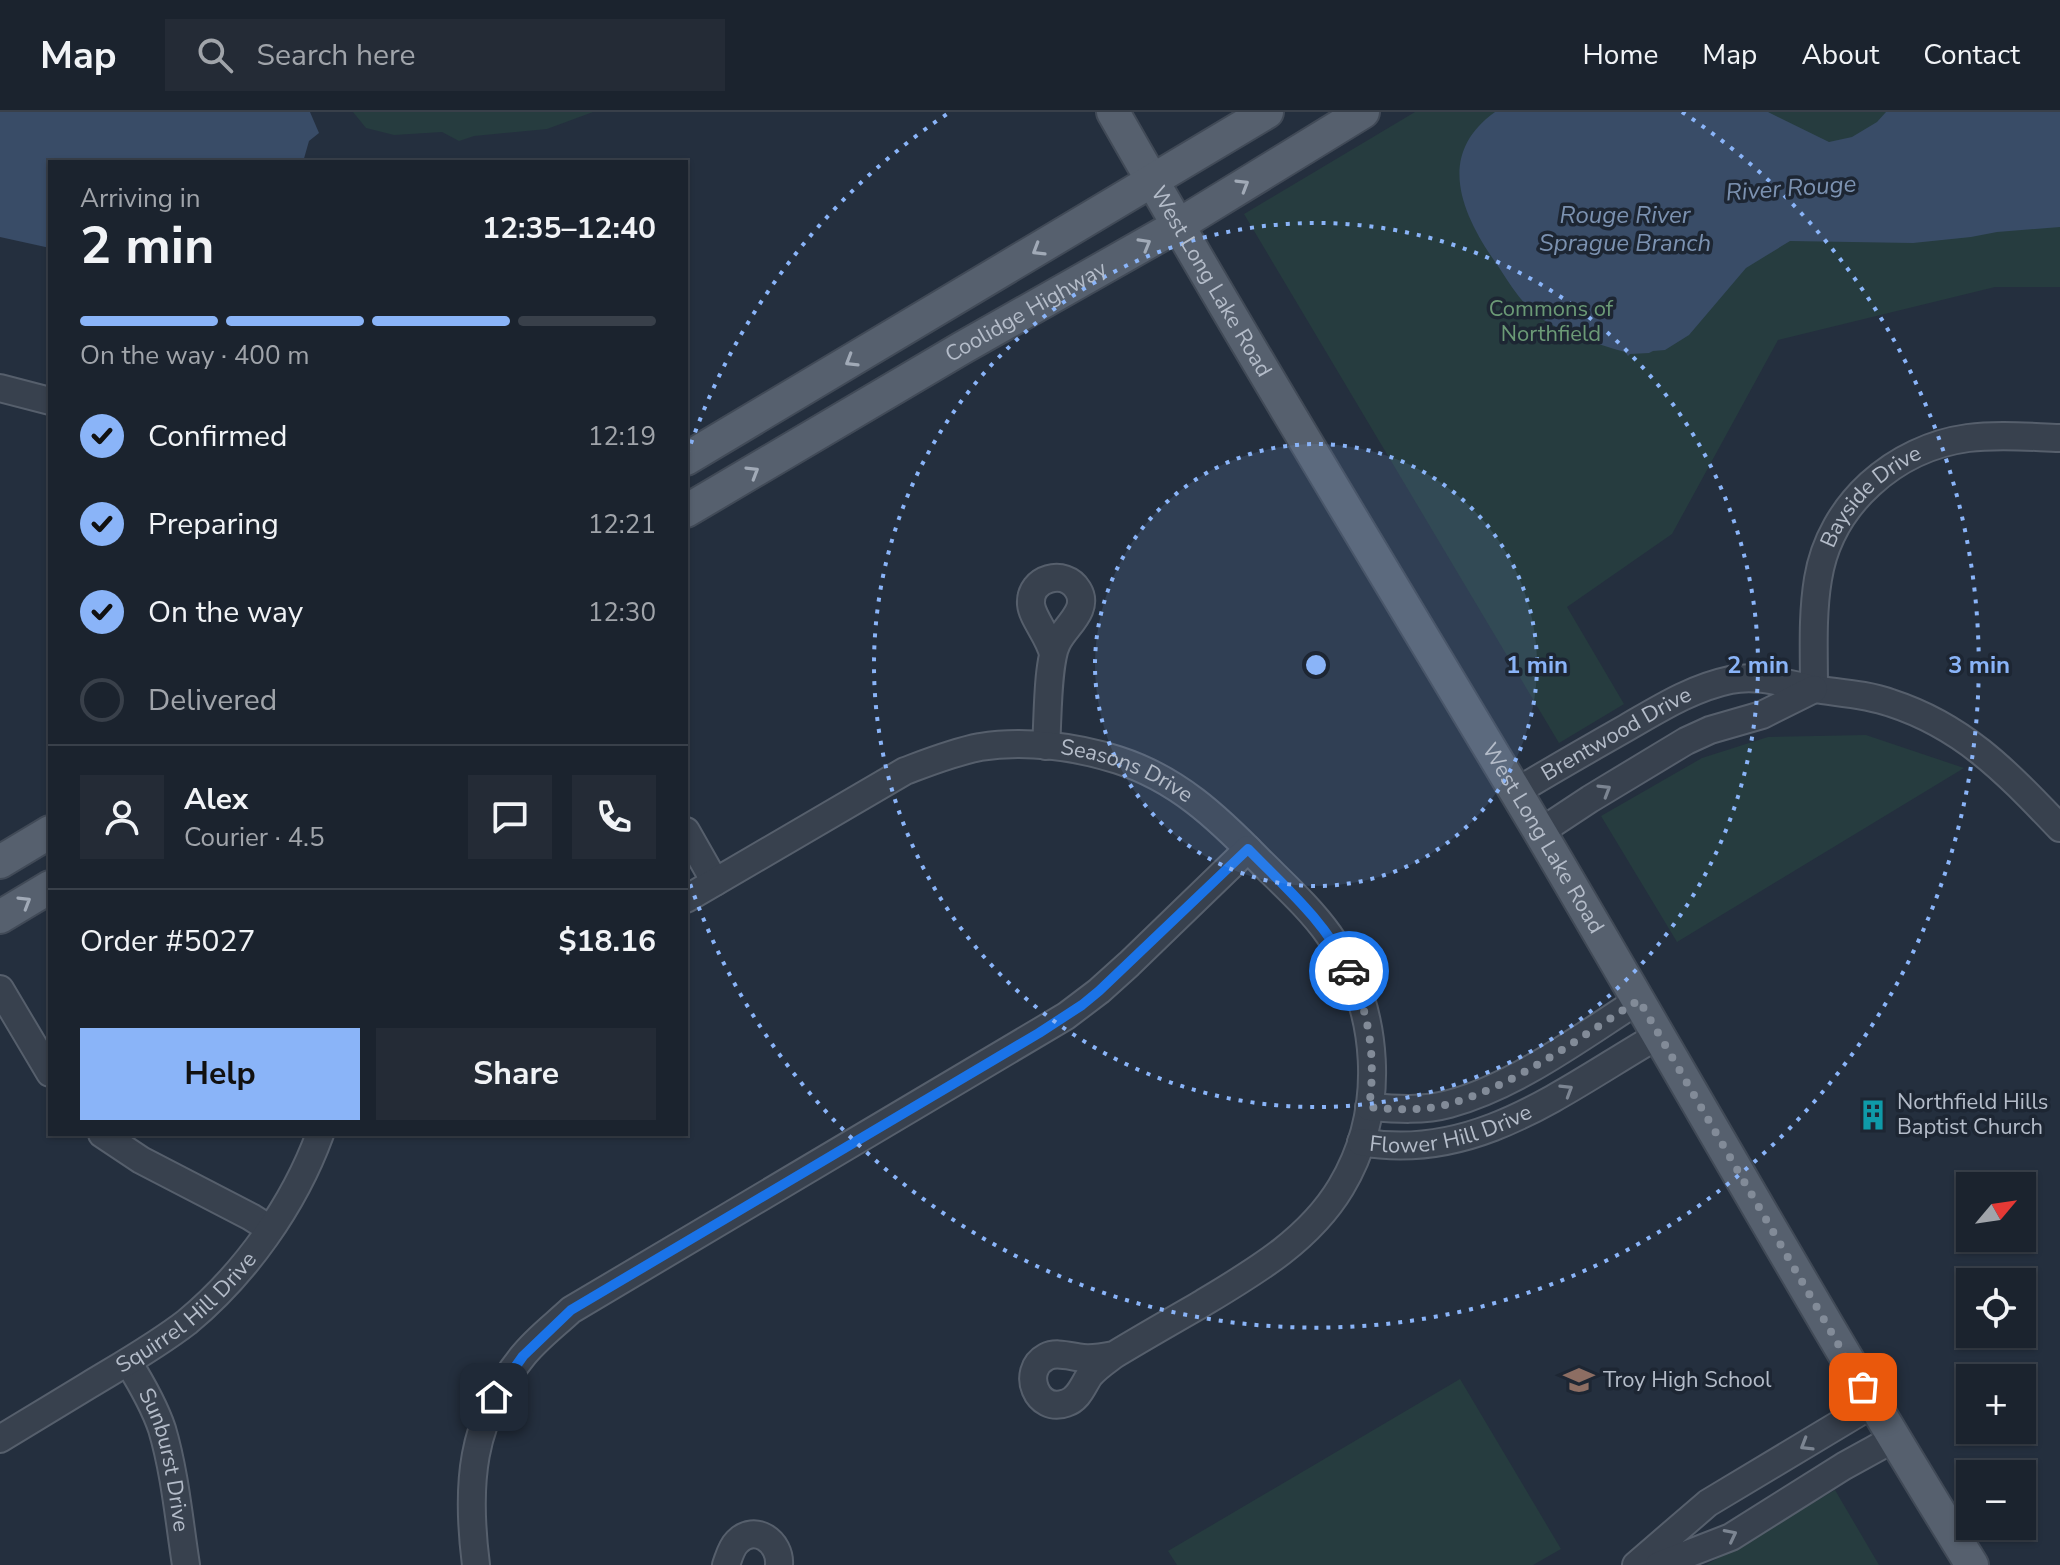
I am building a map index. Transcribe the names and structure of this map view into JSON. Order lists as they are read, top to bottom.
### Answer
{
  "streets": {
    "main road": ["West Long Lake Road", "Coolidge Highway"],
    "street": [
      "Bayside Drive",
      "Brentwood Drive",
      "Seasons Drive",
      "Flower Hill Drive",
      "Squirrel Hill Drive",
      "Sunburst Drive"
    ]
  },
  "crossings": [
    ["West Long Lake Road", "Coolidge Highway"],
    ["West Long Lake Road", "Brentwood Drive"],
    ["West Long Lake Road", "Flower Hill Drive"],
    ["Bayside Drive", "Brentwood Drive"],
    ["Seasons Drive", "Flower Hill Drive"],
    ["Squirrel Hill Drive", "Sunburst Drive"]
  ],
  "water": ["River Rouge", "Rouge River Sprague Branch"],
  "parks": ["Commons of Northfield"],
  "places": {
    "building": ["Northfield Hills Baptist Church"],
    "school or university": ["Troy High School"]
  },
  "north": "top right",
  "page": {
    "header": "Map",
    "search": "Search here",
    "nav": [
      "Home",
      "Map",
      "About",
      "Contact"
    ],
    "heading": ["2 min", "Arriving in", "12:35–12:40"],
    "panel": [
      "Alex",
      "Courier · 4.5",
      "Order #5027",
      "$18.16"
    ],
    "bar": "On the way · 400 m",
    "list": [
      ["Confirmed", "12:19"],
      ["Preparing", "12:21"],
      ["On the way", "12:30"],
      "Delivered"
    ],
    "buttons": ["Help", "Share"],
    "map_buttons": ["+", "−"]
  },
  "rings": ["1 min", "2 min", "3 min"]
}
